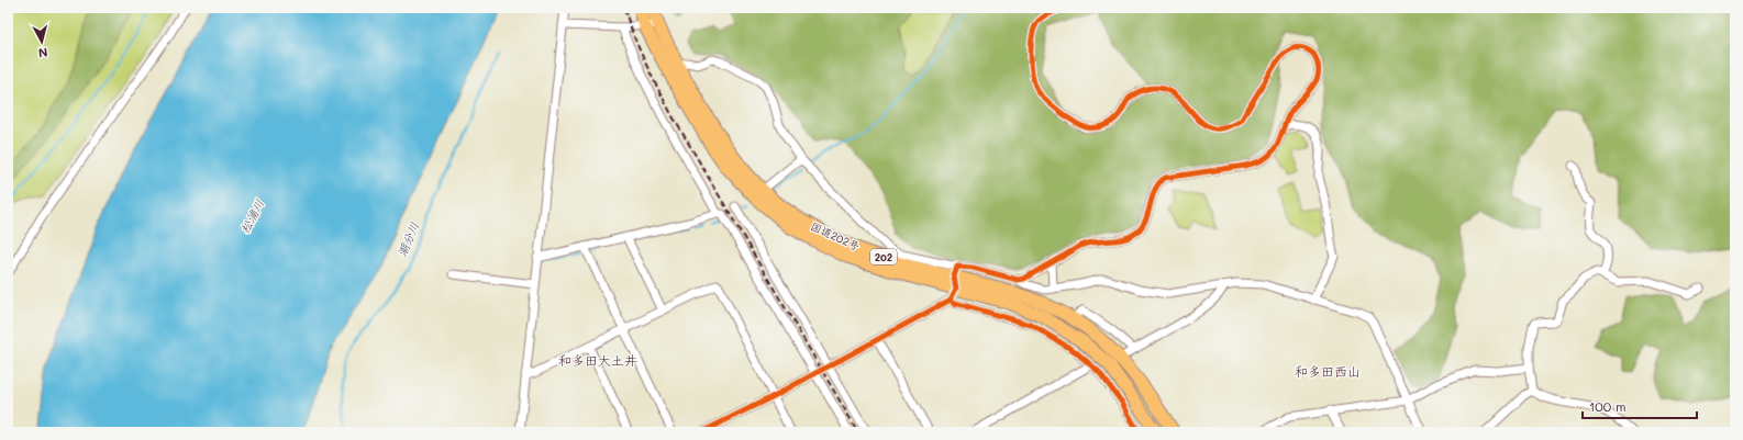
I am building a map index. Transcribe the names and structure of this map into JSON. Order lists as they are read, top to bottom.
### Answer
{
  "streets": {
    "highway": ["国道202号", "202"]
  },
  "districts": ["和多田大土井", "和多田西山"],
  "water": ["松浦川", "潮分川"],
  "scale_bar": "100 m",
  "north": "bottom"
}
